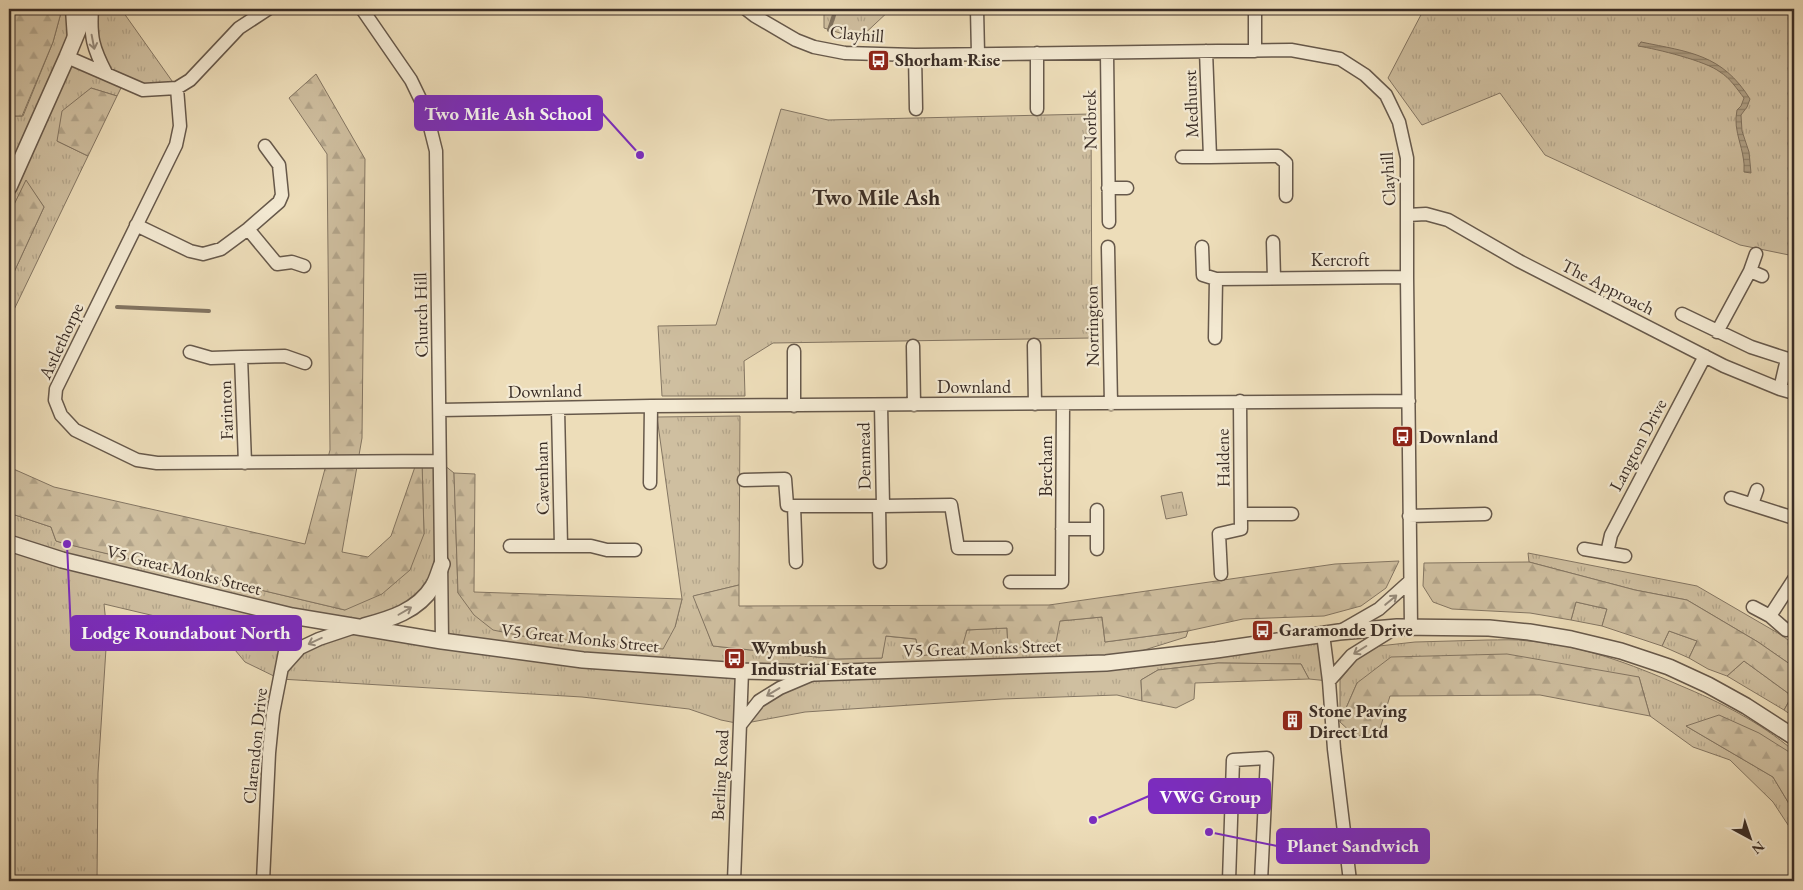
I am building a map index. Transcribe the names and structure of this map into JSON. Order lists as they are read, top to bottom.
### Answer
{
  "streets": {
    "street": [
      "Clayhill",
      "Medhurst",
      "Norbrek",
      "Kercroft",
      "The Approach",
      "Church Hill",
      "Norrington",
      "Astlethorpe",
      "Downland",
      "Farinton",
      "Langton Drive",
      "Denmead",
      "Haldene",
      "Bercham",
      "Cavenham",
      "V5 Great Monks Street",
      "Clarendon Drive",
      "Berling Road"
    ]
  },
  "crossings": [
    ["Clayhill", "Medhurst"],
    ["Clayhill", "Norbrek"],
    ["Clayhill", "Kercroft"],
    ["Clayhill", "The Approach"],
    ["Clayhill", "Downland"],
    ["Clayhill", "V5 Great Monks Street"],
    ["The Approach", "Langton Drive"],
    ["Church Hill", "Astlethorpe"],
    ["Church Hill", "Downland"],
    ["Church Hill", "V5 Great Monks Street"],
    ["Norrington", "Downland"],
    ["Astlethorpe", "Farinton"],
    ["Downland", "Denmead"],
    ["Downland", "Haldene"],
    ["Downland", "Bercham"],
    ["Downland", "Cavenham"],
    ["V5 Great Monks Street", "Clarendon Drive"],
    ["V5 Great Monks Street", "Berling Road"]
  ],
  "districts": ["Two Mile Ash"],
  "places": {
    "bus stop": [
      "Shorham Rise",
      "Downland",
      "Garamonde Drive",
      "Wymbush Industrial Estate"
    ],
    "other": [
      "Two Mile Ash School",
      "Lodge Roundabout North",
      "VWG Group",
      "Planet Sandwich"
    ],
    "building": ["Stone Paving Direct Ltd"]
  },
  "north": "bottom right"
}
